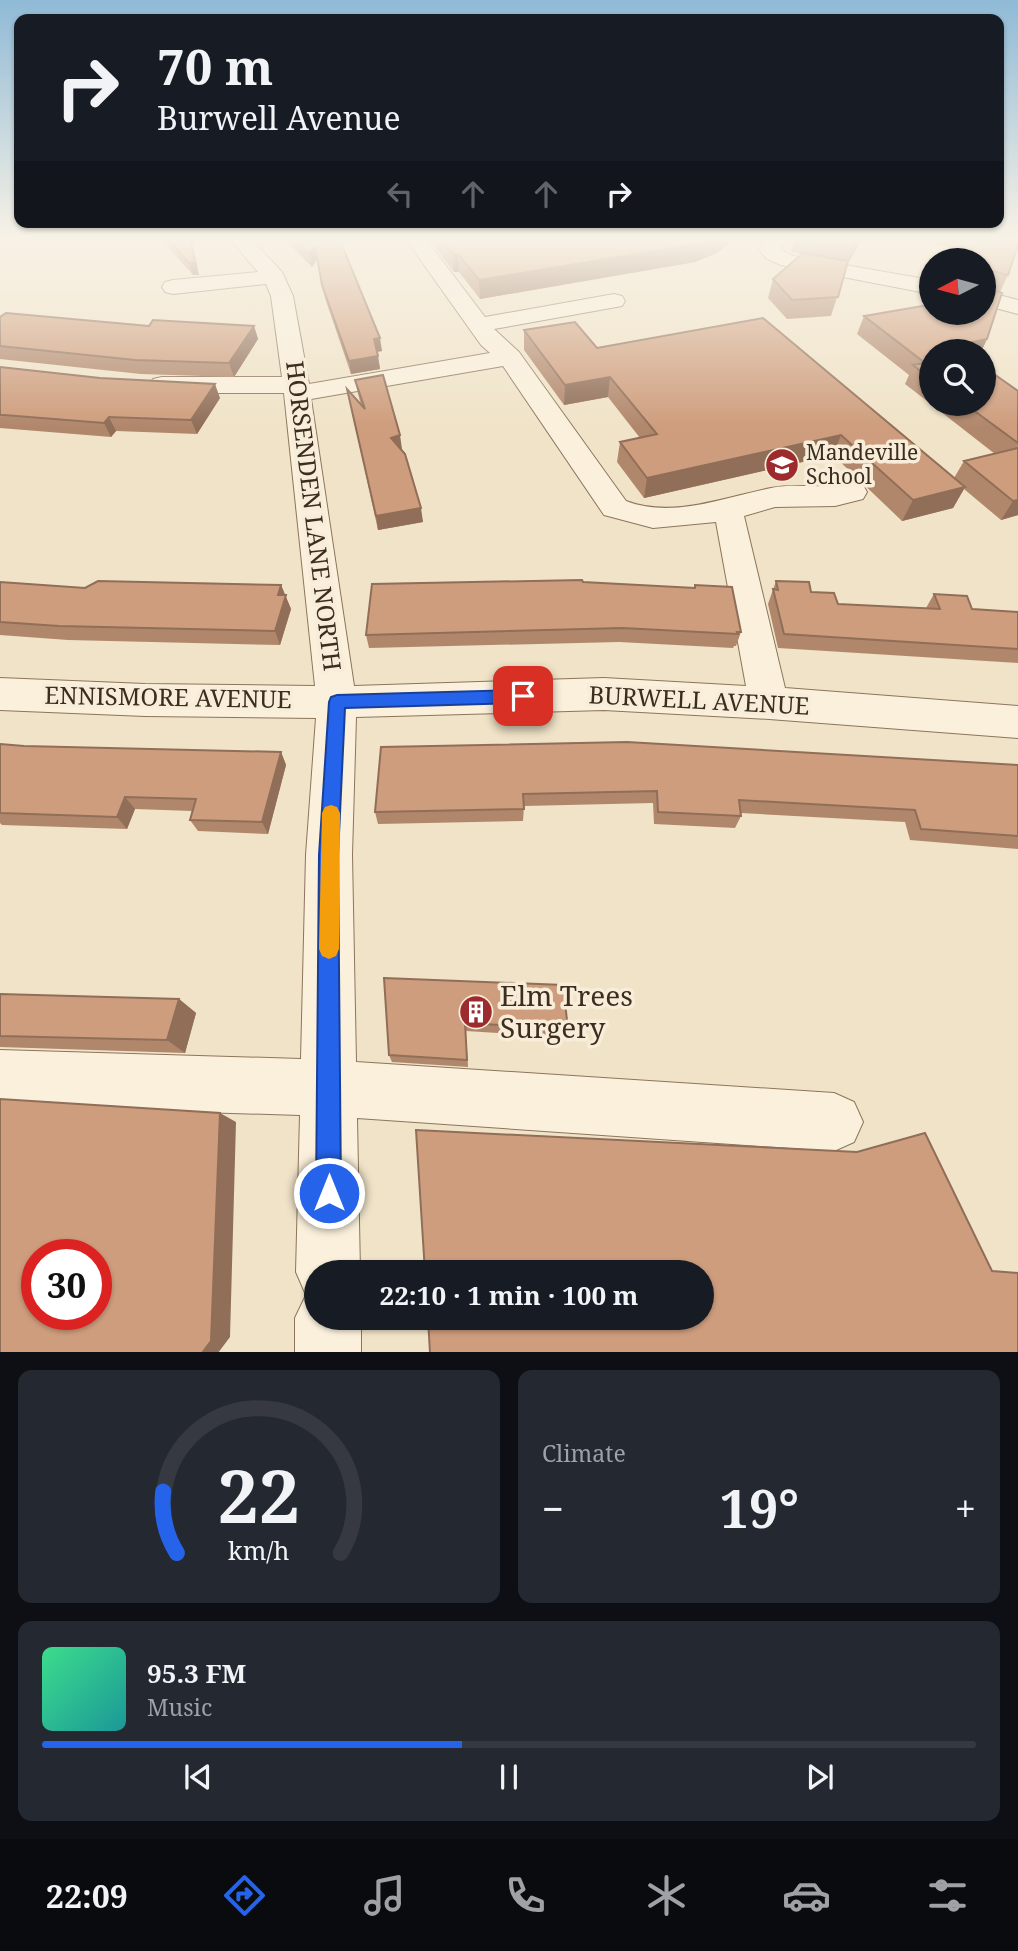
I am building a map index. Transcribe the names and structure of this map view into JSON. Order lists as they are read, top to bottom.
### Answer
{
  "streets": {
    "street": ["HORSENDEN LANE NORTH", "ENNISMORE AVENUE", "BURWELL AVENUE"]
  },
  "crossings": [
    ["HORSENDEN LANE NORTH", "ENNISMORE AVENUE"],
    ["HORSENDEN LANE NORTH", "BURWELL AVENUE"],
    ["ENNISMORE AVENUE", "BURWELL AVENUE"]
  ],
  "places": {
    "school or university": ["Mandeville School"],
    "building": ["Elm Trees Surgery"]
  },
  "north": "left",
  "page": {
    "turn": ["70 m", "Burwell Avenue"],
    "limit": "30",
    "trip": "22:10 · 1 min · 100 m",
    "tile": "Climate",
    "heat": ["−", "19°", "+"],
    "song": ["95.3 FM", "Music"],
    "tabs": "22:09",
    "gauge": ["22", "km/h"]
  }
}
